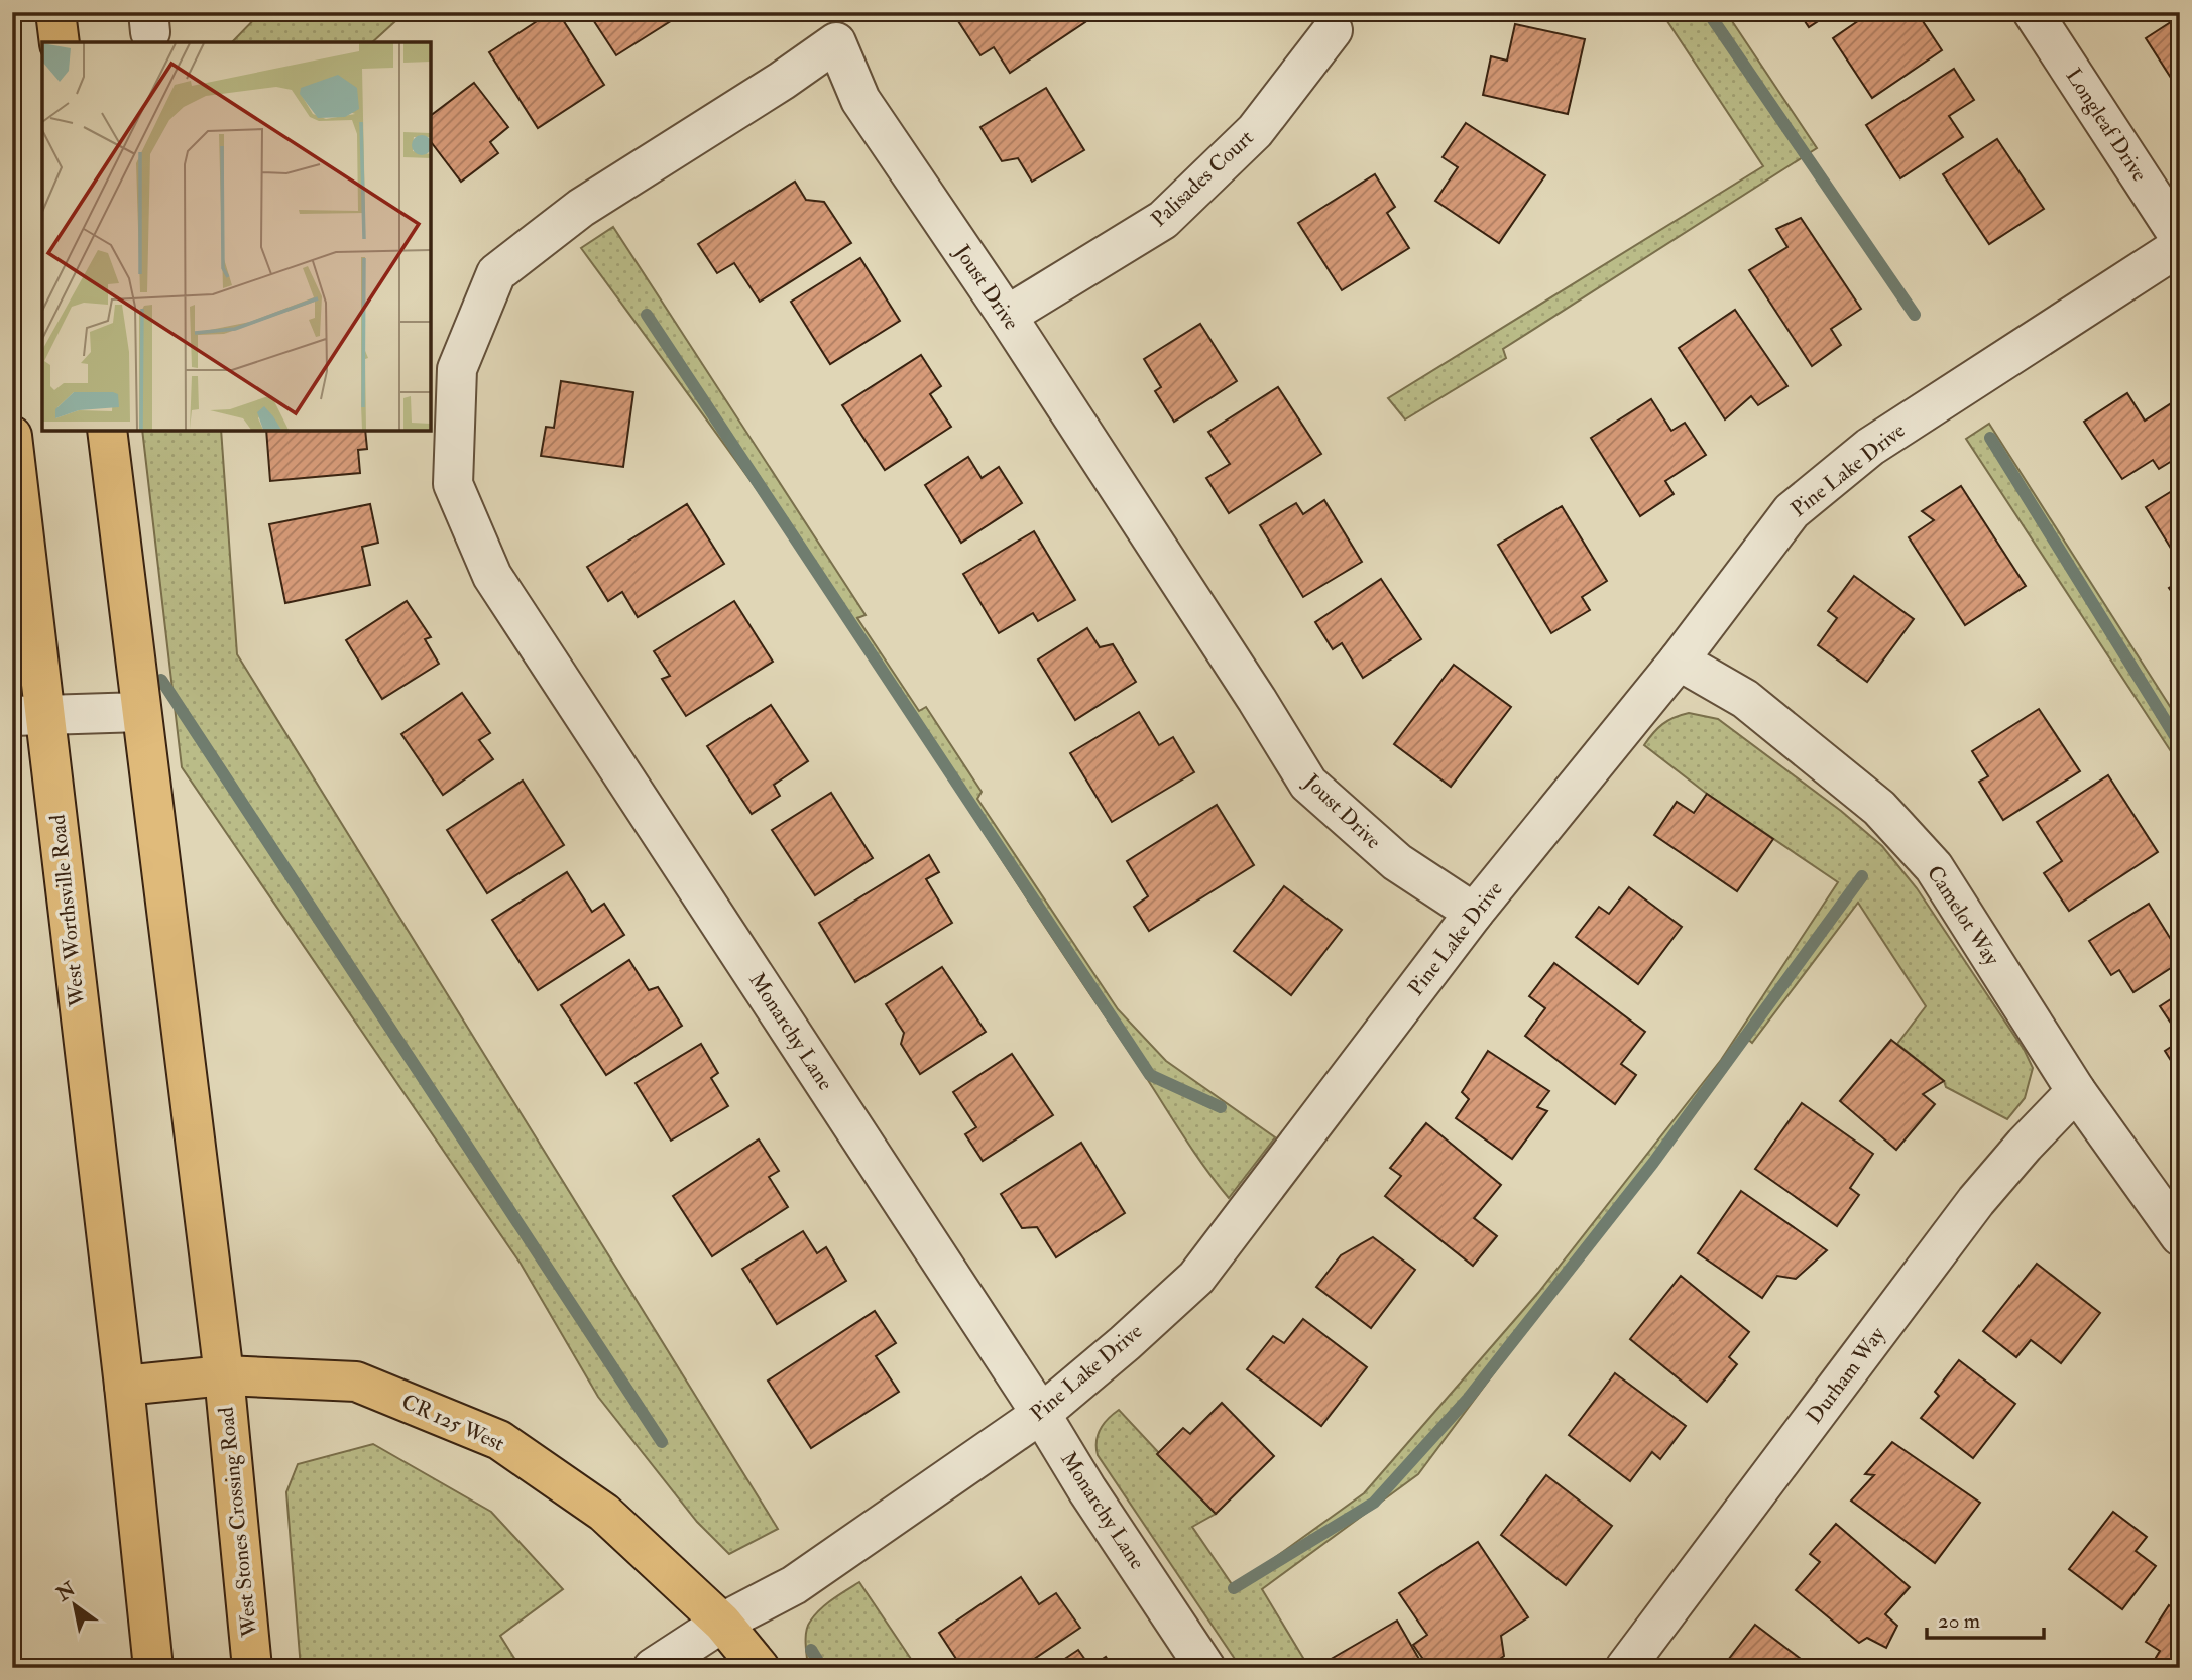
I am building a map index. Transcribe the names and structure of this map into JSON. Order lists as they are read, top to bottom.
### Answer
{
  "streets": {
    "main road": ["West Worthsville Road", "CR 125 West", "West Stones Crossing Road"],
    "street": [
      "Longleaf Drive",
      "Palisades Court",
      "Joust Drive",
      "Pine Lake Drive",
      "Camelot Way",
      "Monarchy Lane",
      "Durham Way"
    ]
  },
  "crossings": [
    ["Palisades Court", "Joust Drive"],
    ["Joust Drive", "Pine Lake Drive"],
    ["Joust Drive", "Monarchy Lane"],
    ["Pine Lake Drive", "Camelot Way"],
    ["Pine Lake Drive", "Monarchy Lane"],
    ["Pine Lake Drive", "CR 125 West"],
    ["West Worthsville Road", "CR 125 West"],
    ["Camelot Way", "Durham Way"],
    ["CR 125 West", "West Stones Crossing Road"]
  ],
  "scale_bar": "20 m",
  "north": "top left"
}
